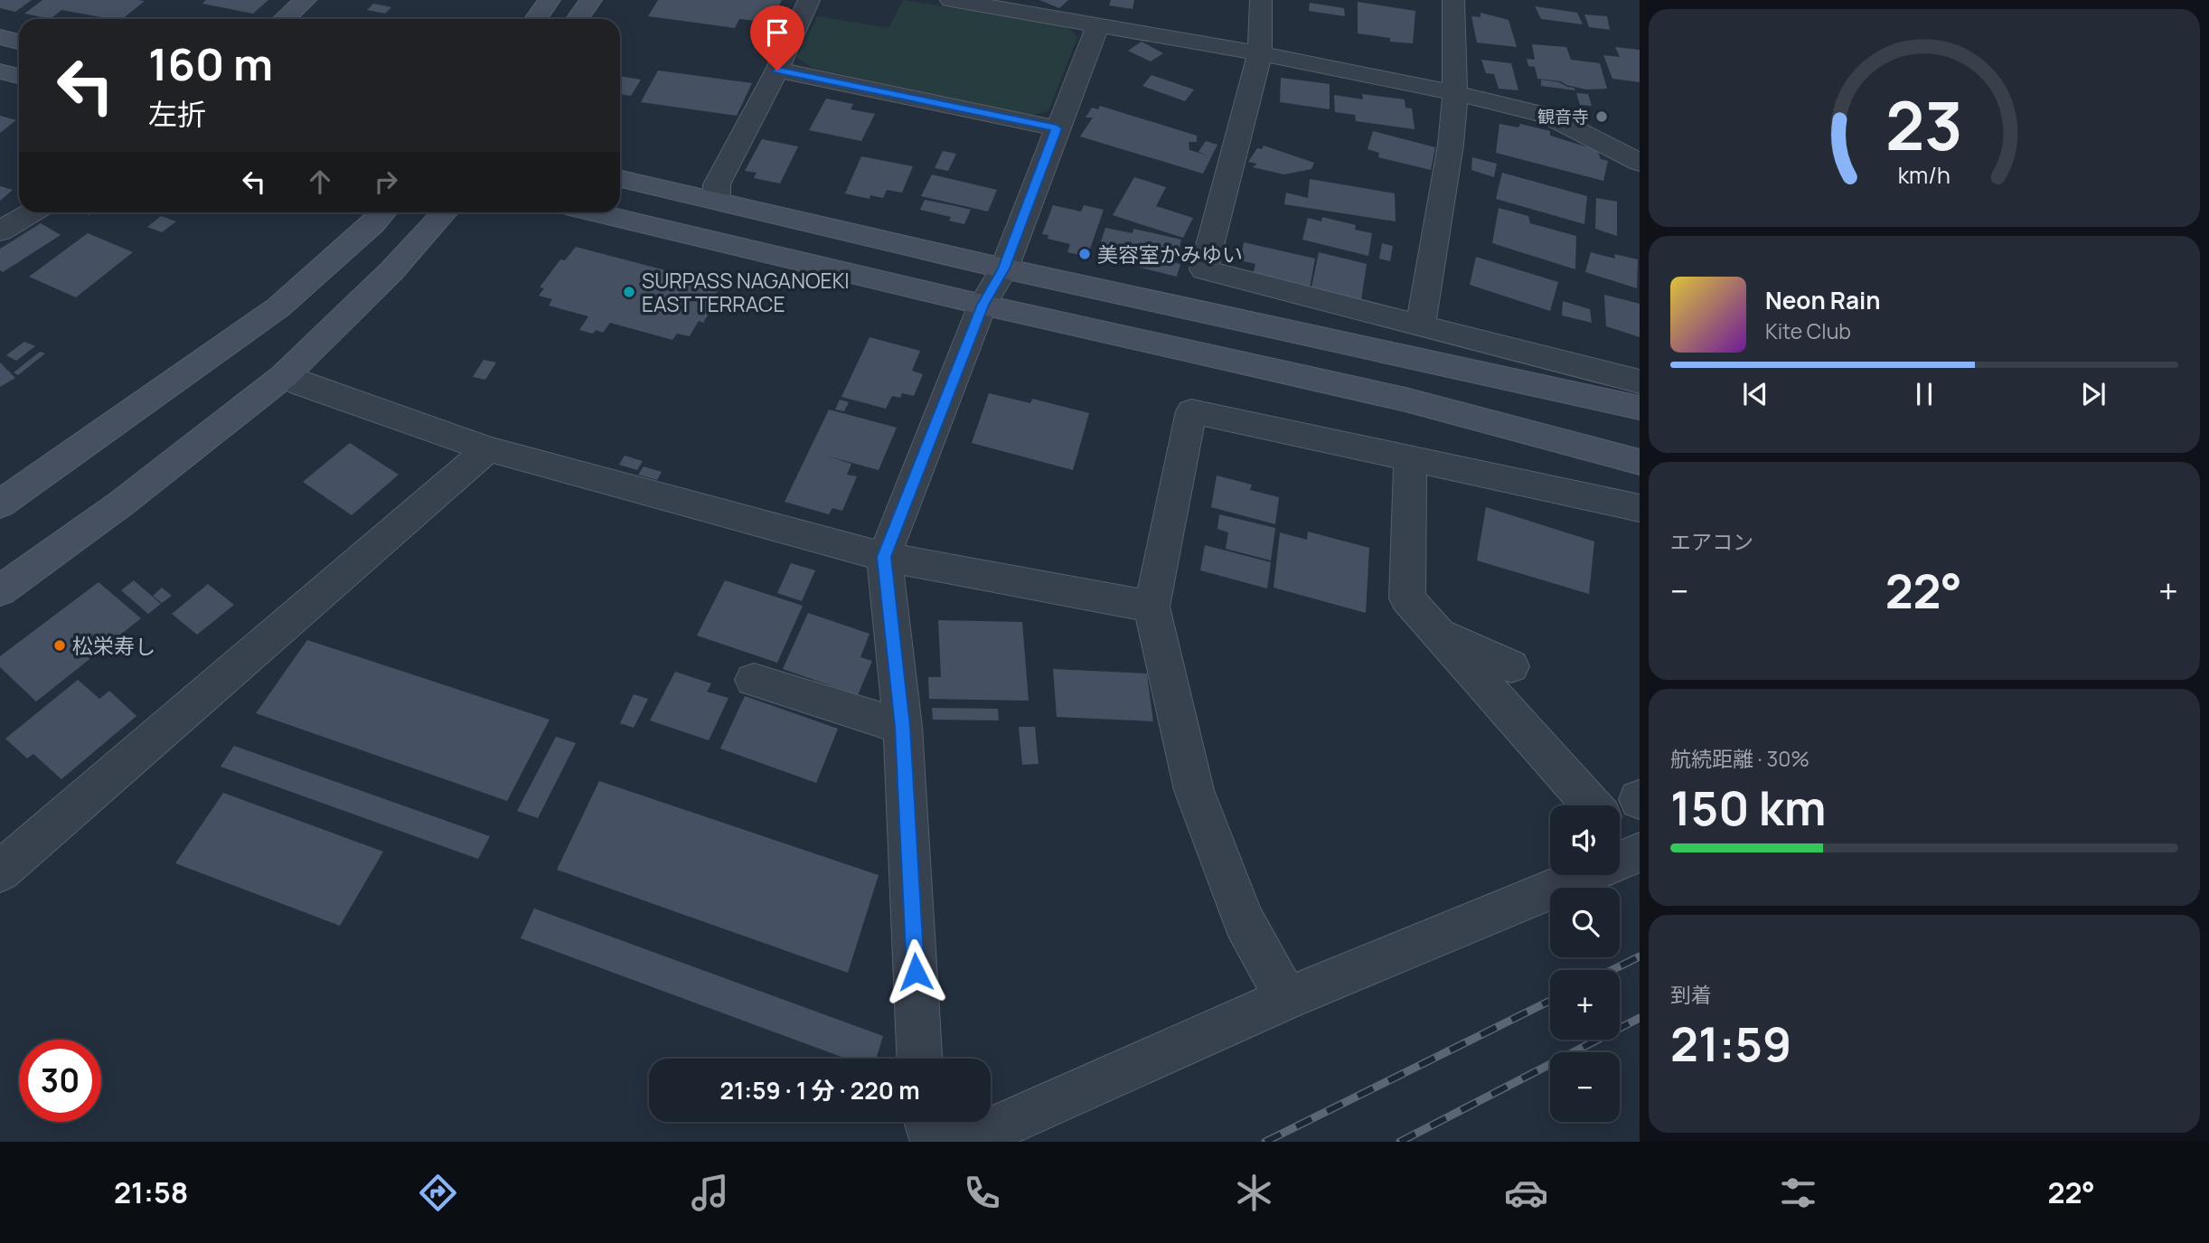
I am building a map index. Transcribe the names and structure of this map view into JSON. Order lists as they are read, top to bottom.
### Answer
{
  "places": [
    "観音寺",
    "美容室かみゆい",
    "SURPASS NAGANOEKI EAST TERRACE",
    "松栄寿し"
  ],
  "page": {
    "turn": ["160 m", "左折"],
    "song": ["Neon Rain", "Kite Club"],
    "tile": [
      "エアコン",
      ["航続距離 · 30%", "150 km"],
      ["到着", "21:59"]
    ],
    "heat": ["−", "22°", "+"],
    "map_buttons": ["+", "−"],
    "limit": "30",
    "trip": "21:59 · 1 分 · 220 m",
    "tabs": ["21:58", "22°"],
    "gauge": ["23", "km/h"]
  }
}
